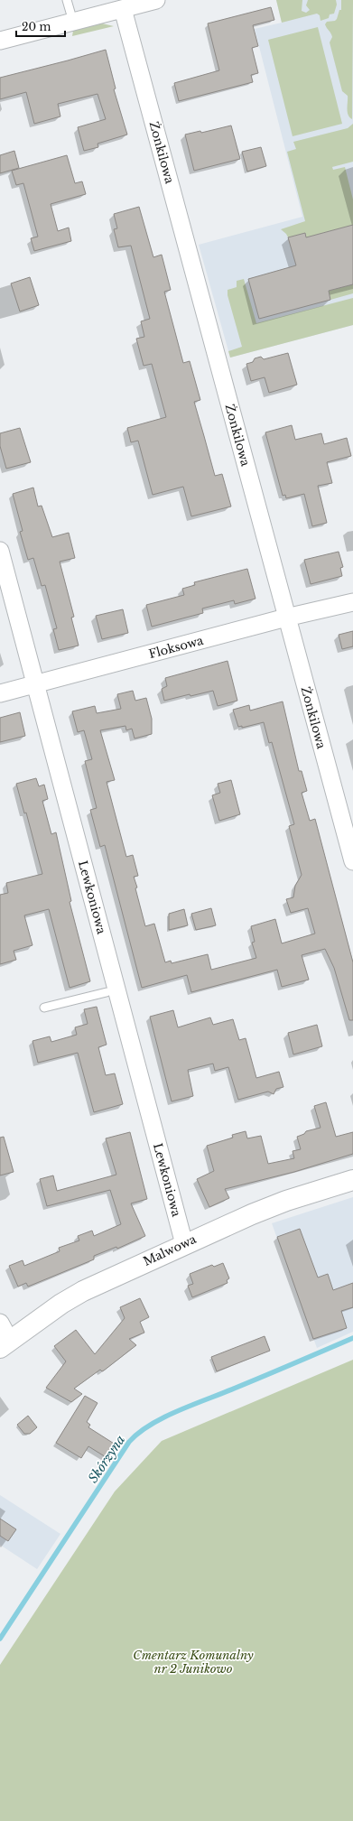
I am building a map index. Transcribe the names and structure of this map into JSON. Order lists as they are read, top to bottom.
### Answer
{
  "streets": {
    "street": [
      "Żonkilowa",
      "Floksowa",
      "Lewkoniowa",
      "Malwowa"
    ]
  },
  "crossings": [
    ["Żonkilowa", "Floksowa"],
    ["Floksowa", "Lewkoniowa"],
    ["Lewkoniowa", "Malwowa"]
  ],
  "water": ["Skórzyna"],
  "parks": ["Cmentarz Komunalny nr 2 Junikowo"],
  "scale_bar": "20 m"
}
